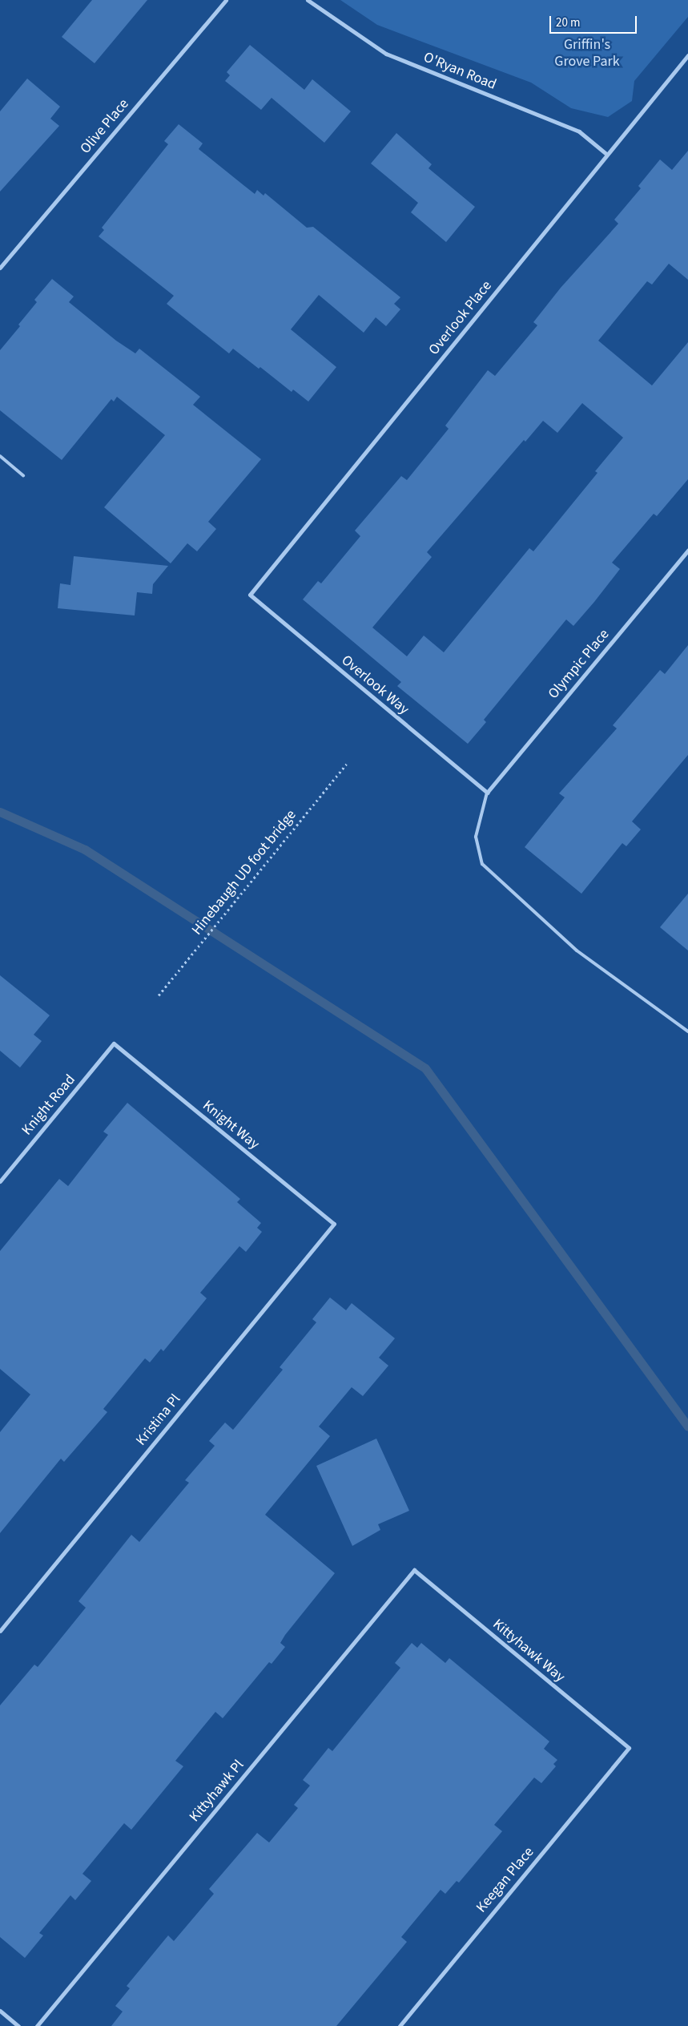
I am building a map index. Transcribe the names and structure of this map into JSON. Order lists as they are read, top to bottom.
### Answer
{
  "streets": {
    "street": [
      "O'Ryan Road",
      "Olive Place",
      "Overlook Place",
      "Olympic Place",
      "Overlook Way",
      "Knight Road",
      "Knight Way",
      "Kristina Pl",
      "Kittyhawk Way",
      "Kittyhawk Pl",
      "Keegan Place"
    ],
    "path": ["Hinebaugh UD foot bridge"]
  },
  "crossings": [
    ["O'Ryan Road", "Overlook Place"],
    ["Overlook Place", "Overlook Way"],
    ["Olympic Place", "Overlook Way"],
    ["Knight Road", "Knight Way"],
    ["Knight Way", "Kristina Pl"],
    ["Kittyhawk Way", "Kittyhawk Pl"],
    ["Kittyhawk Way", "Keegan Place"]
  ],
  "parks": ["Griffin's Grove Park"],
  "scale_bar": "20 m"
}
